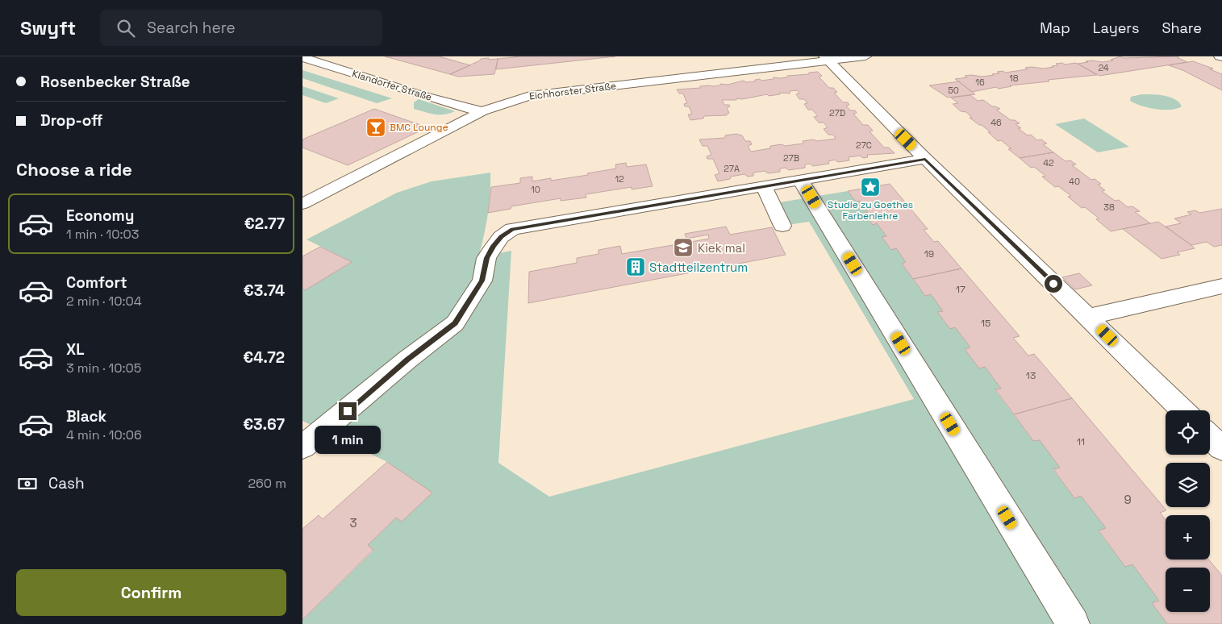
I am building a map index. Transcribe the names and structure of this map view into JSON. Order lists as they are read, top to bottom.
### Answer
{
  "streets": {
    "street": ["Klandorfer Straße", "Eichhorster Straße"]
  },
  "crossings": [
    ["Klandorfer Straße", "Eichhorster Straße"]
  ],
  "places": {
    "bar": ["BMC Lounge"],
    "place": ["Studie zu Goethes Farbenlehre"],
    "school or university": ["Kiek mal"],
    "building": ["Stadtteilzentrum"]
  },
  "house_numbers": [
    "24",
    "18",
    "16",
    "50",
    "27D",
    "46",
    "27C",
    "27B",
    "42",
    "27A",
    "12",
    "40",
    "10",
    "38",
    "19",
    "17",
    "15",
    "13",
    "11",
    "9",
    "3"
  ],
  "page": {
    "header": "Swyft",
    "search": "Search here",
    "nav": ["Map", "Layers", "Share"],
    "banner": ["Rosenbecker Straße", "Drop-off"],
    "heading": "Choose a ride",
    "list": [
      {
        "name": "Economy",
        "note": "1 min · 10:03",
        "value": "€2.77"
      },
      {
        "name": "Comfort",
        "note": "2 min · 10:04",
        "value": "€3.74"
      },
      {
        "name": "XL",
        "note": "3 min · 10:05",
        "value": "€4.72"
      },
      {
        "name": "Black",
        "note": "4 min · 10:06",
        "value": "€3.67"
      }
    ],
    "map_buttons": ["+", "−"],
    "bubble": "1 min",
    "pay": ["Cash", "260 m"],
    "buttons": "Confirm"
  }
}
